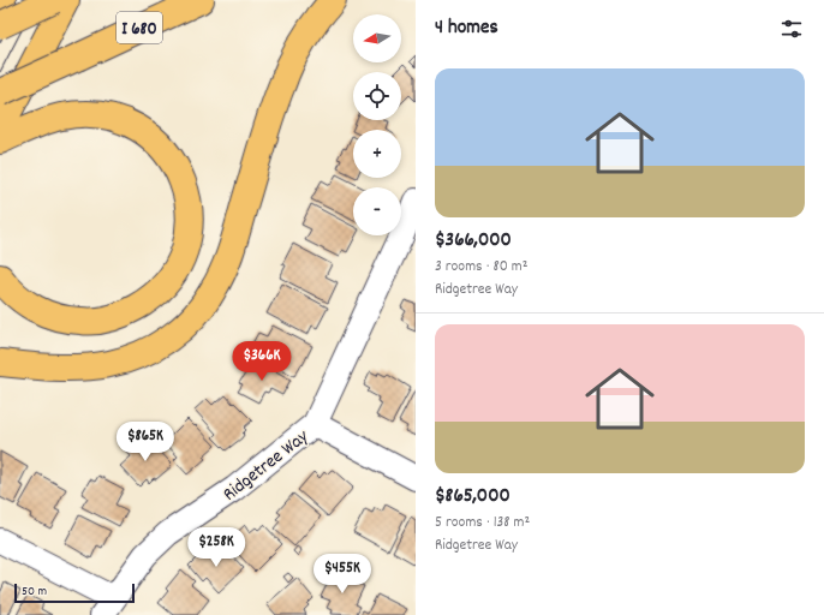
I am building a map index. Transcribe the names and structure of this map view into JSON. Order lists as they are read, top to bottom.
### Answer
{
  "streets": {
    "main road": ["I 680"],
    "street": ["Ridgetree Way"]
  },
  "scale_bar": "50 m",
  "north": "left",
  "page": {
    "heading": "4 homes",
    "map_buttons": ["+", "−"],
    "list": [
      {
        "name": "$366,000",
        "note": "3 rooms · 80 m² · Ridgetree Way"
      },
      {
        "name": "$865,000",
        "note": "5 rooms · 138 m² · Ridgetree Way"
      }
    ],
    "price": [
      "$366K",
      "$865K",
      "$258K",
      "$455K"
    ],
    "scale": "50 m"
  }
}
